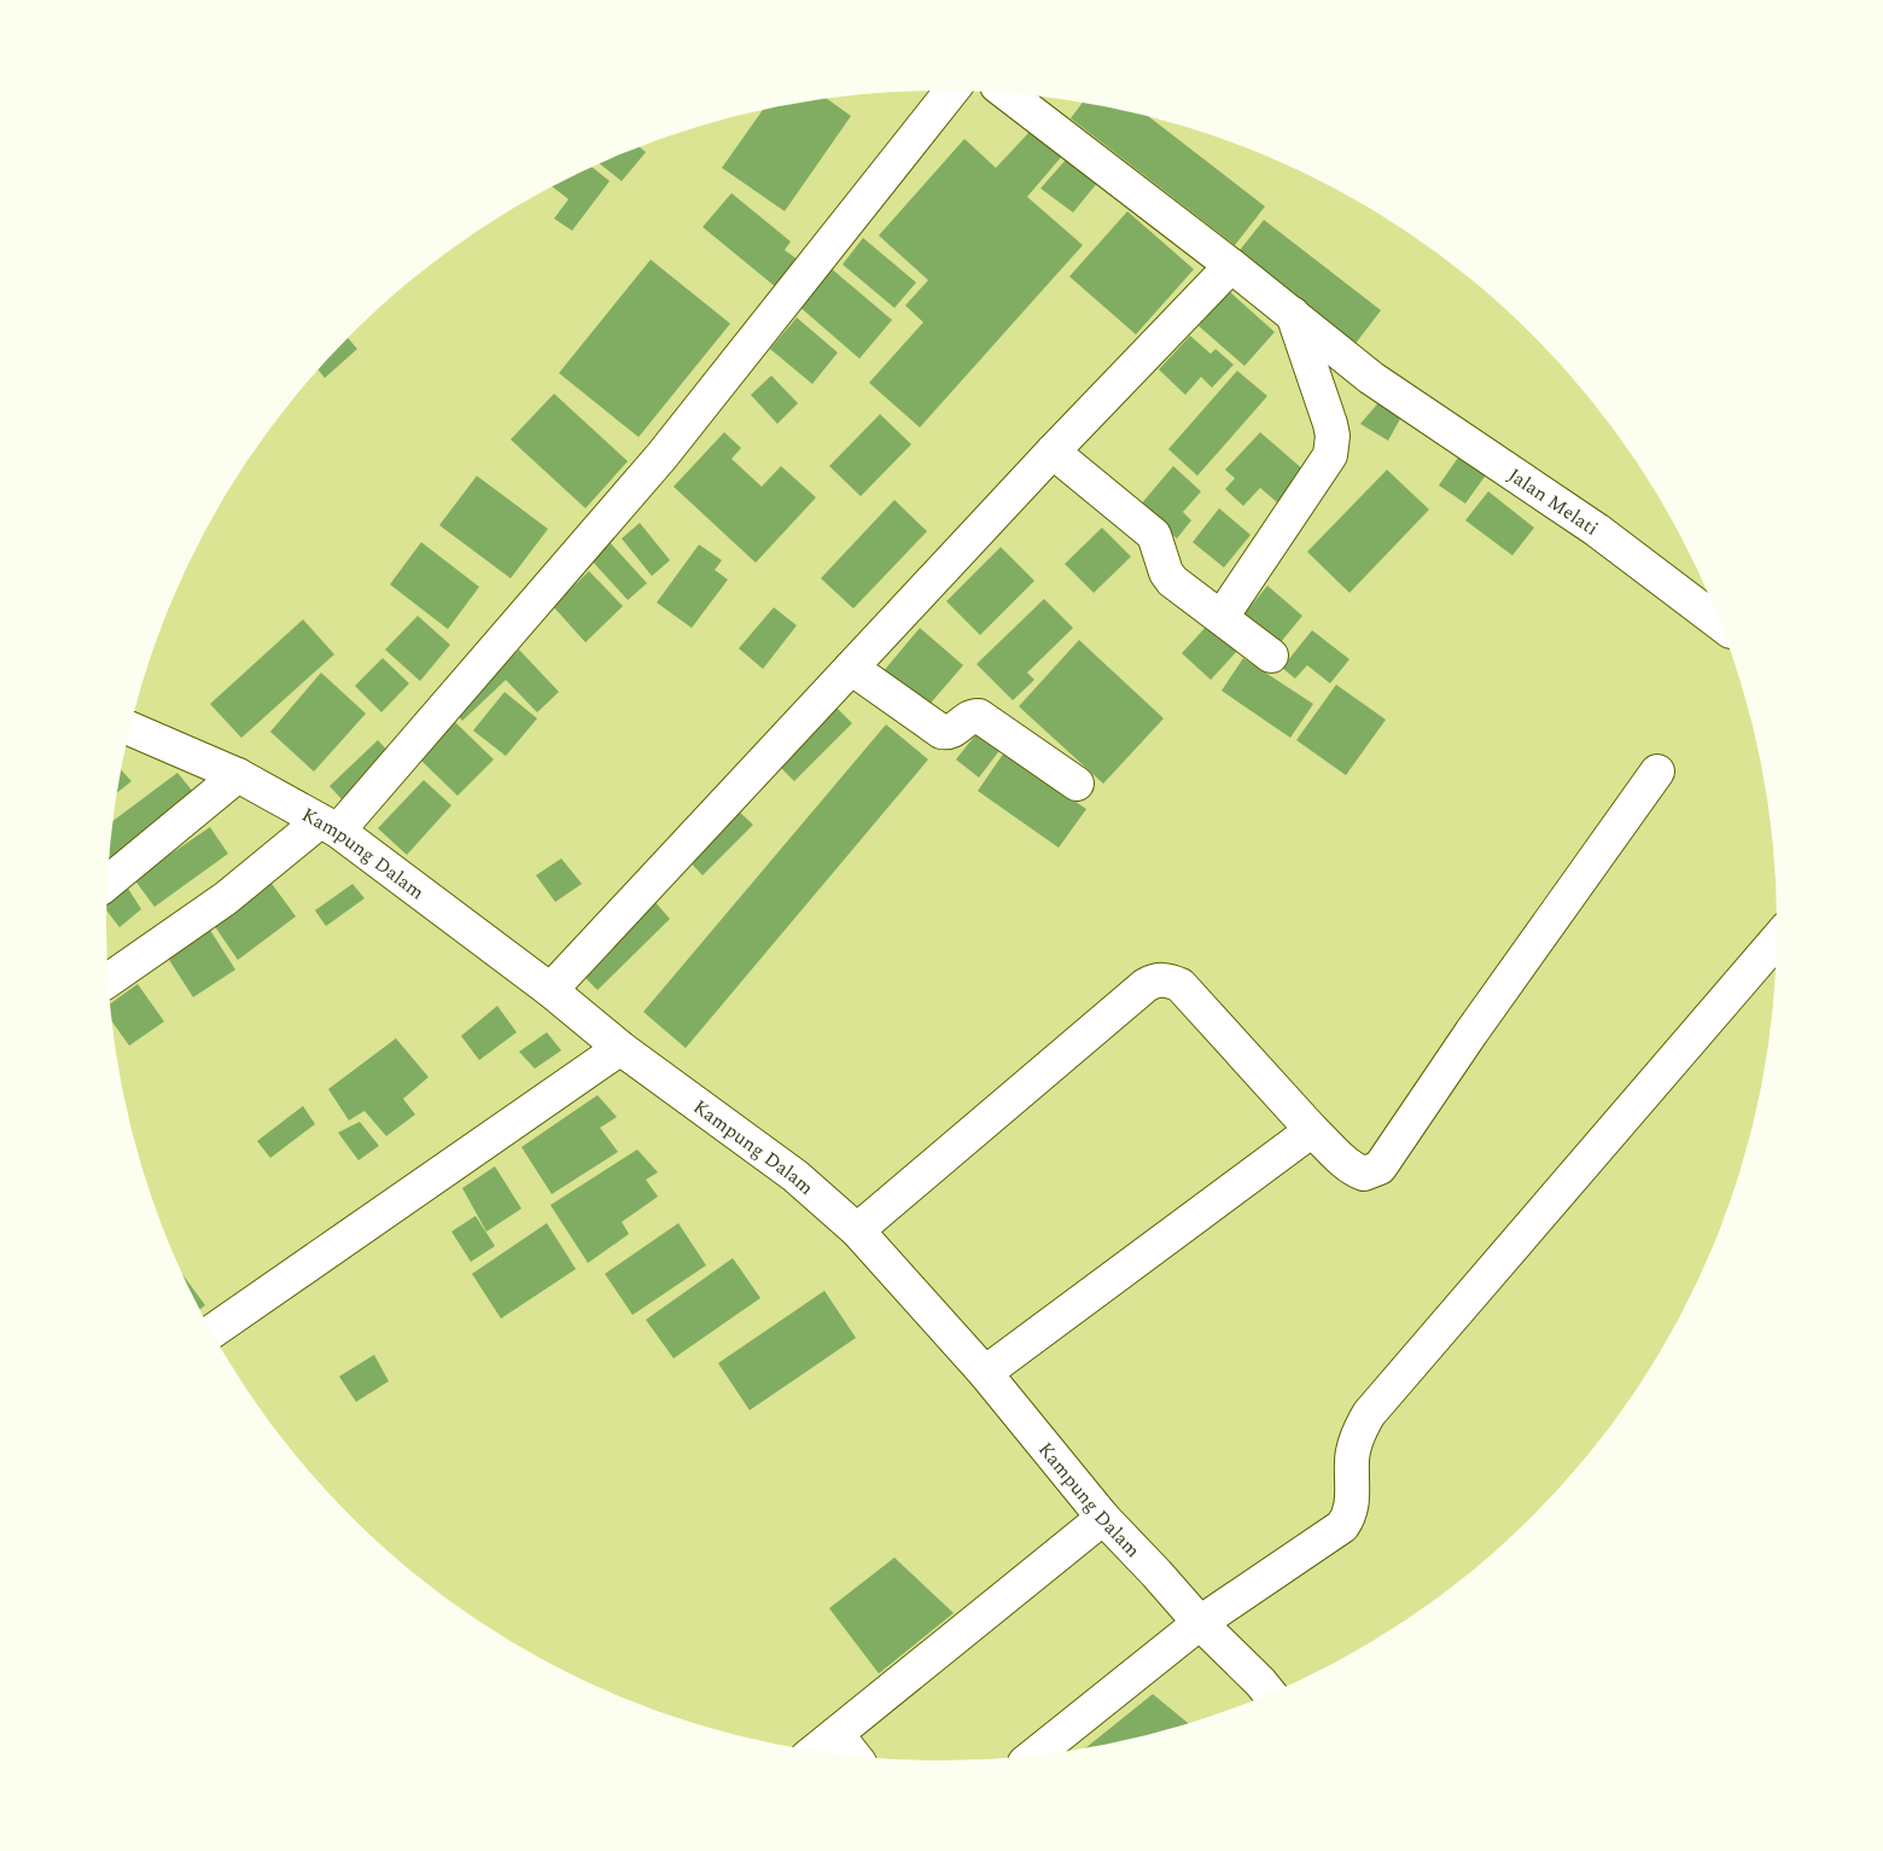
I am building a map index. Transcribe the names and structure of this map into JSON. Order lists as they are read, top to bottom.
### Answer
{
  "streets": {
    "street": ["Jalan Melati", "Kampung Dalam"]
  }
}
